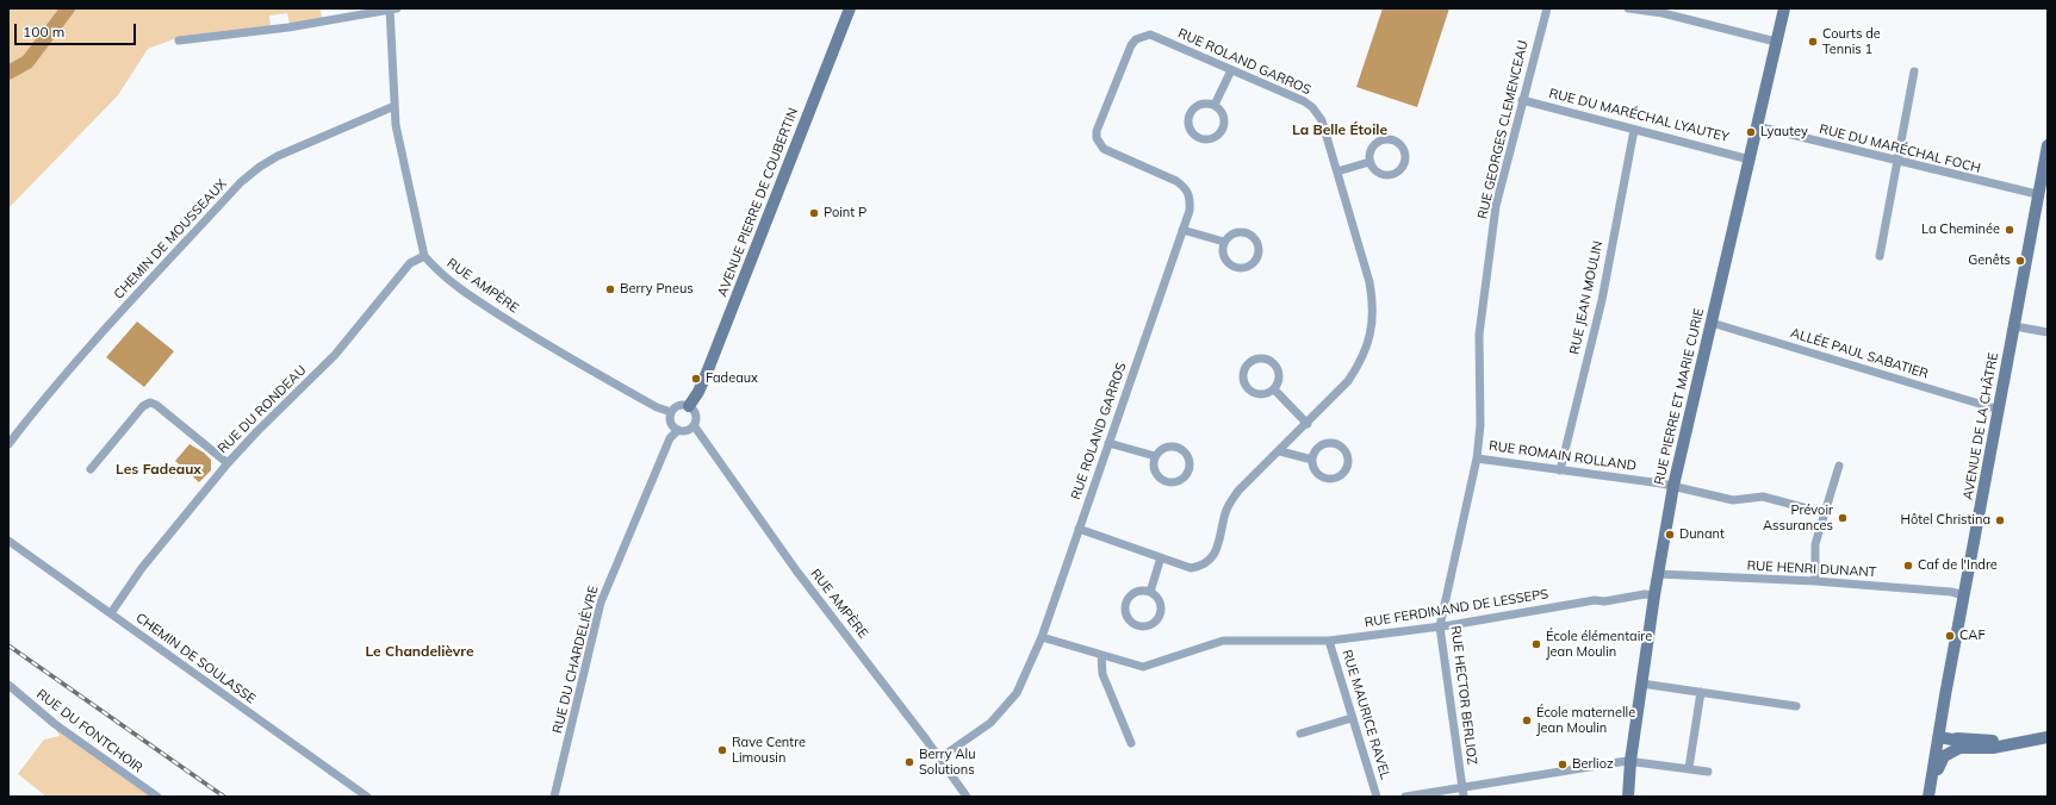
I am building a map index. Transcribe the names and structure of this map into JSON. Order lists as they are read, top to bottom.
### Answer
{
  "streets": {
    "street": [
      "RUE ROLAND GARROS",
      "RUE DU MARÉCHAL LYAUTEY",
      "RUE GEORGES CLEMENCEAU",
      "RUE DU MARÉCHAL FOCH",
      "AVENUE PIERRE DE COUBERTIN",
      "CHEMIN DE MOUSSEAUX",
      "RUE AMPÈRE",
      "RUE JEAN MOULIN",
      "ALLÉE PAUL SABATIER",
      "RUE PIERRE ET MARIE CURIE",
      "RUE DU RONDEAU",
      "AVENUE DE LA CHÂTRE",
      "RUE ROMAIN ROLLAND",
      "RUE HENRI DUNANT",
      "RUE FERDINAND DE LESSEPS",
      "CHEMIN DE SOULASSE",
      "RUE DU CHARDELIÈVRE",
      "RUE HECTOR BERLIOZ",
      "RUE MAURICE RAVEL",
      "RUE DU FONTCHOIR"
    ]
  },
  "crossings": [
    ["RUE ROLAND GARROS", "RUE AMPÈRE"],
    ["RUE ROLAND GARROS", "RUE FERDINAND DE LESSEPS"],
    ["RUE DU MARÉCHAL LYAUTEY", "RUE GEORGES CLEMENCEAU"],
    ["RUE DU MARÉCHAL LYAUTEY", "RUE JEAN MOULIN"],
    ["RUE DU MARÉCHAL LYAUTEY", "RUE PIERRE ET MARIE CURIE"],
    ["RUE GEORGES CLEMENCEAU", "RUE ROMAIN ROLLAND"],
    ["RUE GEORGES CLEMENCEAU", "RUE HECTOR BERLIOZ"],
    ["RUE DU MARÉCHAL FOCH", "RUE PIERRE ET MARIE CURIE"],
    ["RUE DU MARÉCHAL FOCH", "AVENUE DE LA CHÂTRE"],
    ["AVENUE PIERRE DE COUBERTIN", "RUE AMPÈRE"],
    ["AVENUE PIERRE DE COUBERTIN", "RUE DU CHARDELIÈVRE"],
    ["CHEMIN DE MOUSSEAUX", "RUE AMPÈRE"],
    ["RUE AMPÈRE", "RUE DU RONDEAU"],
    ["RUE AMPÈRE", "RUE DU CHARDELIÈVRE"],
    ["RUE JEAN MOULIN", "RUE ROMAIN ROLLAND"],
    ["ALLÉE PAUL SABATIER", "RUE PIERRE ET MARIE CURIE"],
    ["ALLÉE PAUL SABATIER", "AVENUE DE LA CHÂTRE"],
    ["RUE PIERRE ET MARIE CURIE", "RUE ROMAIN ROLLAND"],
    ["RUE PIERRE ET MARIE CURIE", "RUE HENRI DUNANT"],
    ["RUE PIERRE ET MARIE CURIE", "RUE FERDINAND DE LESSEPS"],
    ["RUE DU RONDEAU", "CHEMIN DE SOULASSE"],
    ["AVENUE DE LA CHÂTRE", "RUE HENRI DUNANT"],
    ["RUE ROMAIN ROLLAND", "RUE HECTOR BERLIOZ"],
    ["RUE FERDINAND DE LESSEPS", "RUE HECTOR BERLIOZ"],
    ["RUE FERDINAND DE LESSEPS", "RUE MAURICE RAVEL"]
  ],
  "districts": ["La Belle Étoile", "Les Fadeaux", "Le Chandelièvre"],
  "places": [
    "Courts de Tennis 1",
    "Lyautey",
    "Point P",
    "La Cheminée",
    "Genêts",
    "Berry Pneus",
    "Fadeaux",
    "Prévoir Assurances",
    "Hôtel Christina",
    "Dunant",
    "Caf de l'Indre",
    "CAF",
    "École élémentaire Jean Moulin",
    "École maternelle Jean Moulin",
    "Rave Centre Limousin",
    "Berry Alu Solutions",
    "Berlioz"
  ],
  "scale_bar": "100 m"
}
